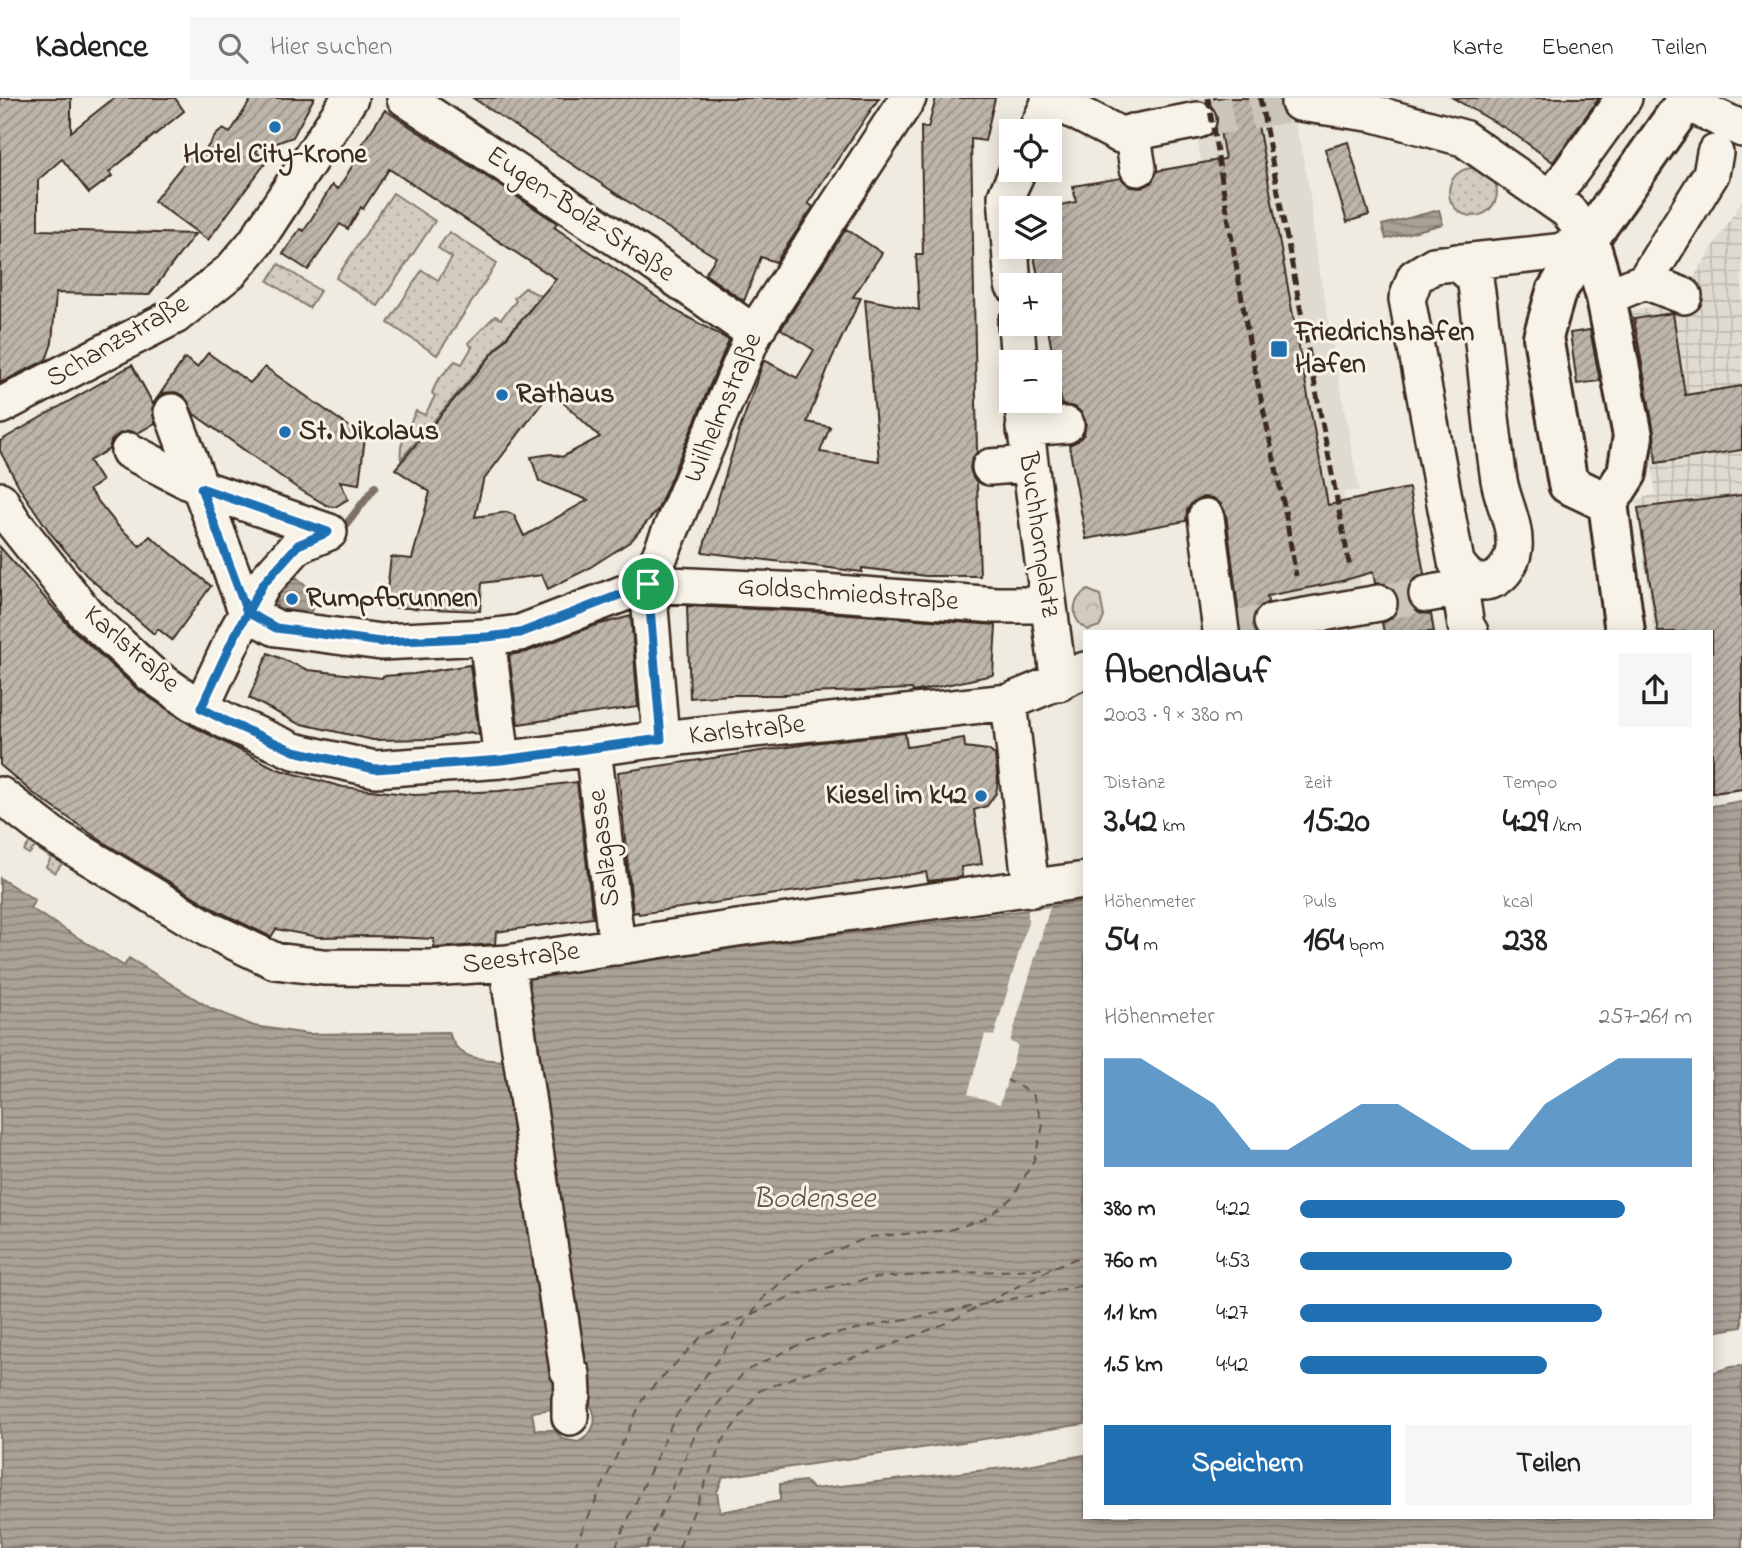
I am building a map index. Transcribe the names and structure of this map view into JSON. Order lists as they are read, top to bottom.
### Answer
{
  "streets": {
    "street": [
      "Eugen-Bolz-Straße",
      "Schanzstraße",
      "Wilhelmstraße",
      "Buchhornplatz",
      "Goldschmiedstraße",
      "Karlstraße",
      "Salzgasse",
      "Seestraße"
    ]
  },
  "crossings": [
    ["Eugen-Bolz-Straße", "Wilhelmstraße"],
    ["Wilhelmstraße", "Goldschmiedstraße"],
    ["Buchhornplatz", "Goldschmiedstraße"],
    ["Buchhornplatz", "Karlstraße"],
    ["Karlstraße", "Salzgasse"],
    ["Salzgasse", "Seestraße"]
  ],
  "water": ["Bodensee"],
  "places": {
    "other": [
      "Hotel City-Krone",
      "Rathaus",
      "St. Nikolaus",
      "Rumpfbrunnen",
      "Kiesel im k42"
    ],
    "transit": ["Friedrichshafen Hafen"]
  },
  "page": {
    "header": "Kadence",
    "search": "Hier suchen",
    "nav": ["Karte", "Ebenen", "Teilen"],
    "map_buttons": ["+", "−"],
    "heading": ["Abendlauf", "20:03 · 9 × 380 m"],
    "stats": [
      ["Distanz", "3.42 km"],
      ["Zeit", "15:20"],
      ["Tempo", "4:29 /km"],
      ["Höhenmeter", "54 m"],
      ["Puls", "164 bpm"],
      ["kcal", "238"]
    ],
    "chart": ["Höhenmeter", "257–261 m"],
    "list": [
      {
        "name": "380 m",
        "note": "4:22"
      },
      {
        "name": "760 m",
        "note": "4:53"
      },
      {
        "name": "1.1 km",
        "note": "4:27"
      },
      {
        "name": "1.5 km",
        "note": "4:42"
      }
    ],
    "buttons": ["Speichern", "Teilen"]
  }
}
